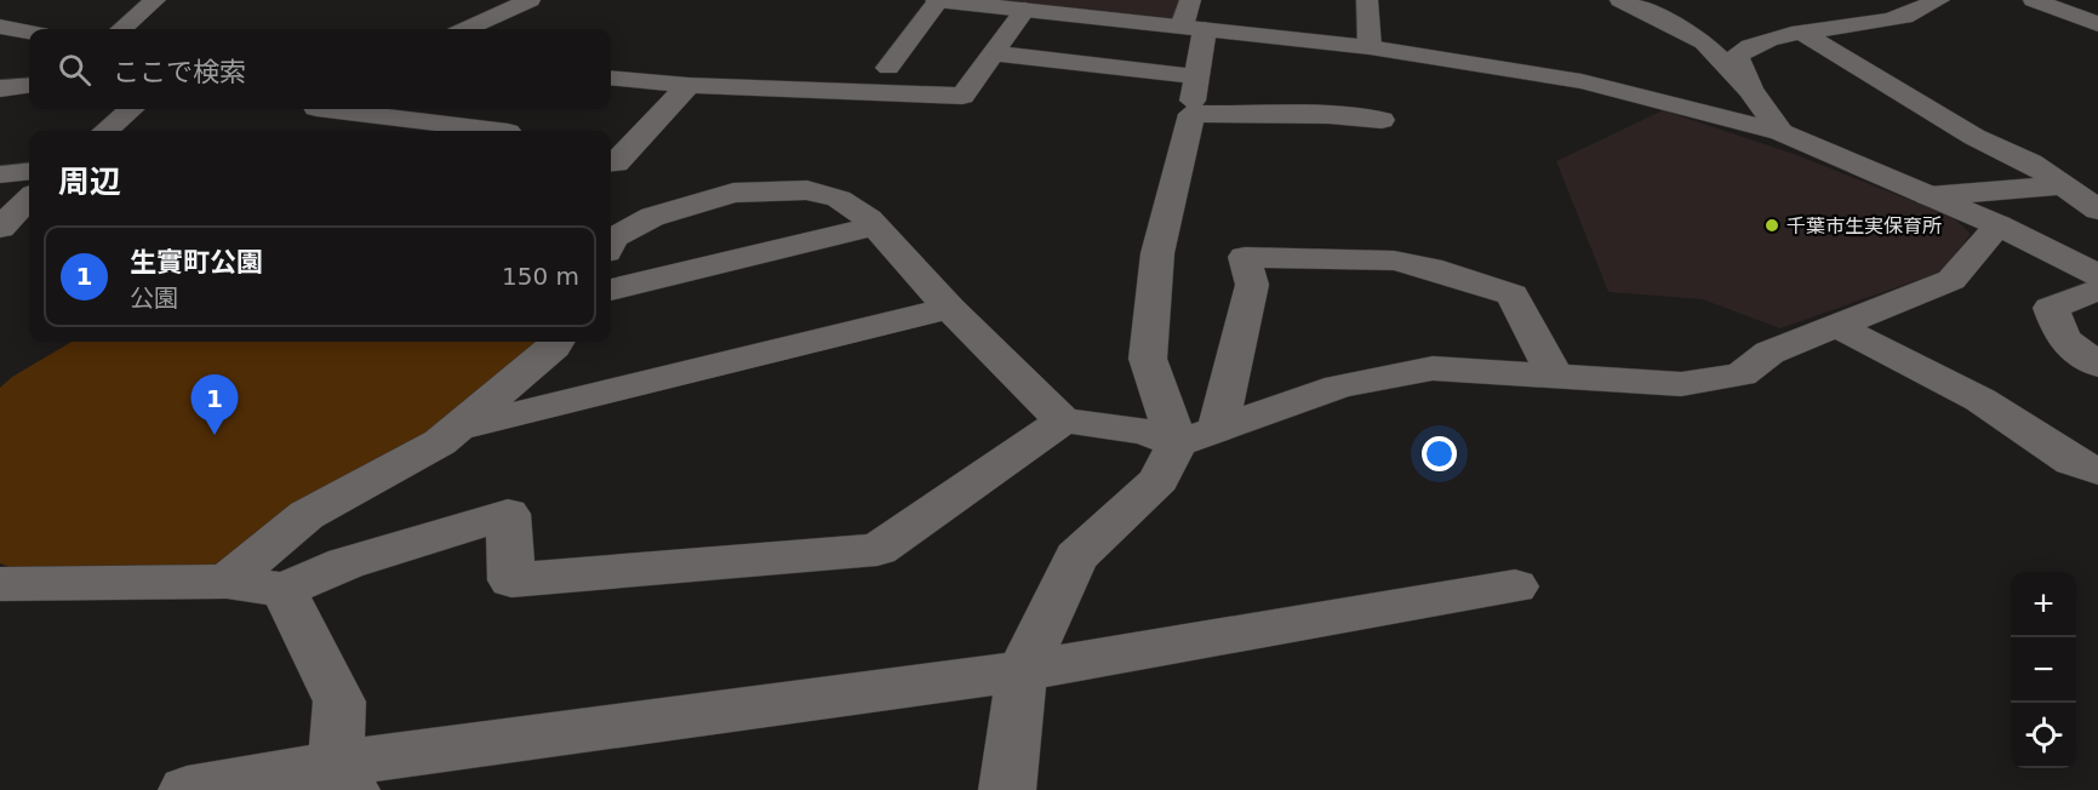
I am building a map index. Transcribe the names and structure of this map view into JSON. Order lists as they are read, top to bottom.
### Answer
{
  "places": ["千葉市生実保育所"],
  "page": {
    "search": "ここで検索",
    "heading": "周辺",
    "list": [
      {
        "mark": "1",
        "name": "生實町公園",
        "note": "公園",
        "value": "150 m"
      }
    ],
    "pins": "1",
    "map_buttons": ["+", "−"]
  }
}
